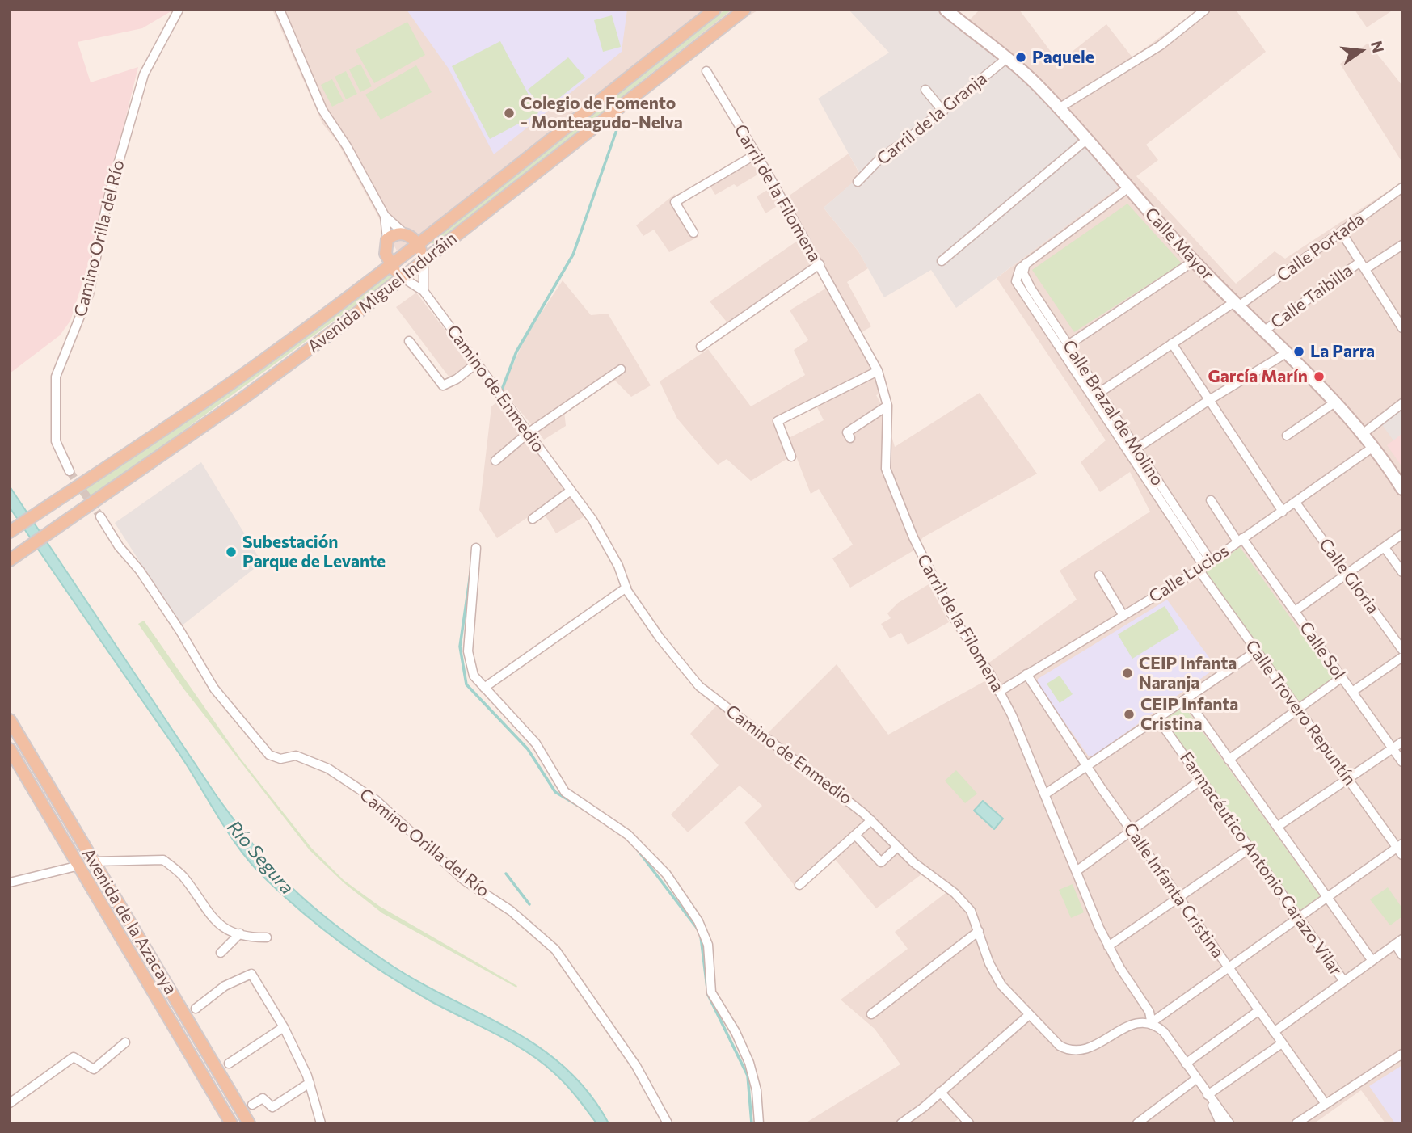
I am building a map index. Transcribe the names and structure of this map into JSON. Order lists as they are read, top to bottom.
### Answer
{
  "streets": {
    "main road": ["Calle Mayor", "Avenida Miguel Induráin", "Avenida de la Azacaya"],
    "street": [
      "Carril de la Granja",
      "Carril de la Filomena",
      "Camino Orilla del Río",
      "Calle Portada",
      "Calle Taibilla",
      "Camino de Enmedio",
      "Calle Brazal de Molino",
      "Calle Lucios",
      "Calle Gloria",
      "Calle Sol",
      "Calle Trovero Repuntín",
      "Farmacéutico Antonio Carazo Vilar",
      "Calle Infanta Cristina"
    ]
  },
  "crossings": [
    ["Carril de la Granja", "Calle Mayor"],
    ["Carril de la Filomena", "Camino de Enmedio"],
    ["Carril de la Filomena", "Calle Lucios"],
    ["Calle Mayor", "Calle Portada"],
    ["Calle Mayor", "Calle Taibilla"],
    ["Calle Mayor", "Calle Lucios"],
    ["Calle Portada", "Calle Brazal de Molino"],
    ["Avenida Miguel Induráin", "Camino de Enmedio"],
    ["Calle Brazal de Molino", "Calle Lucios"],
    ["Calle Brazal de Molino", "Calle Trovero Repuntín"],
    ["Calle Lucios", "Calle Gloria"],
    ["Calle Lucios", "Calle Sol"],
    ["Calle Lucios", "Calle Trovero Repuntín"],
    ["Calle Lucios", "Calle Infanta Cristina"]
  ],
  "water": ["Río Segura"],
  "places": [
    "Paquele",
    "Colegio de Fomento - Monteagudo-Nelva",
    "La Parra",
    "García Marín",
    "Subestación Parque de Levante",
    "CEIP Infanta Naranja",
    "CEIP Infanta Cristina"
  ],
  "north": "right"
}
